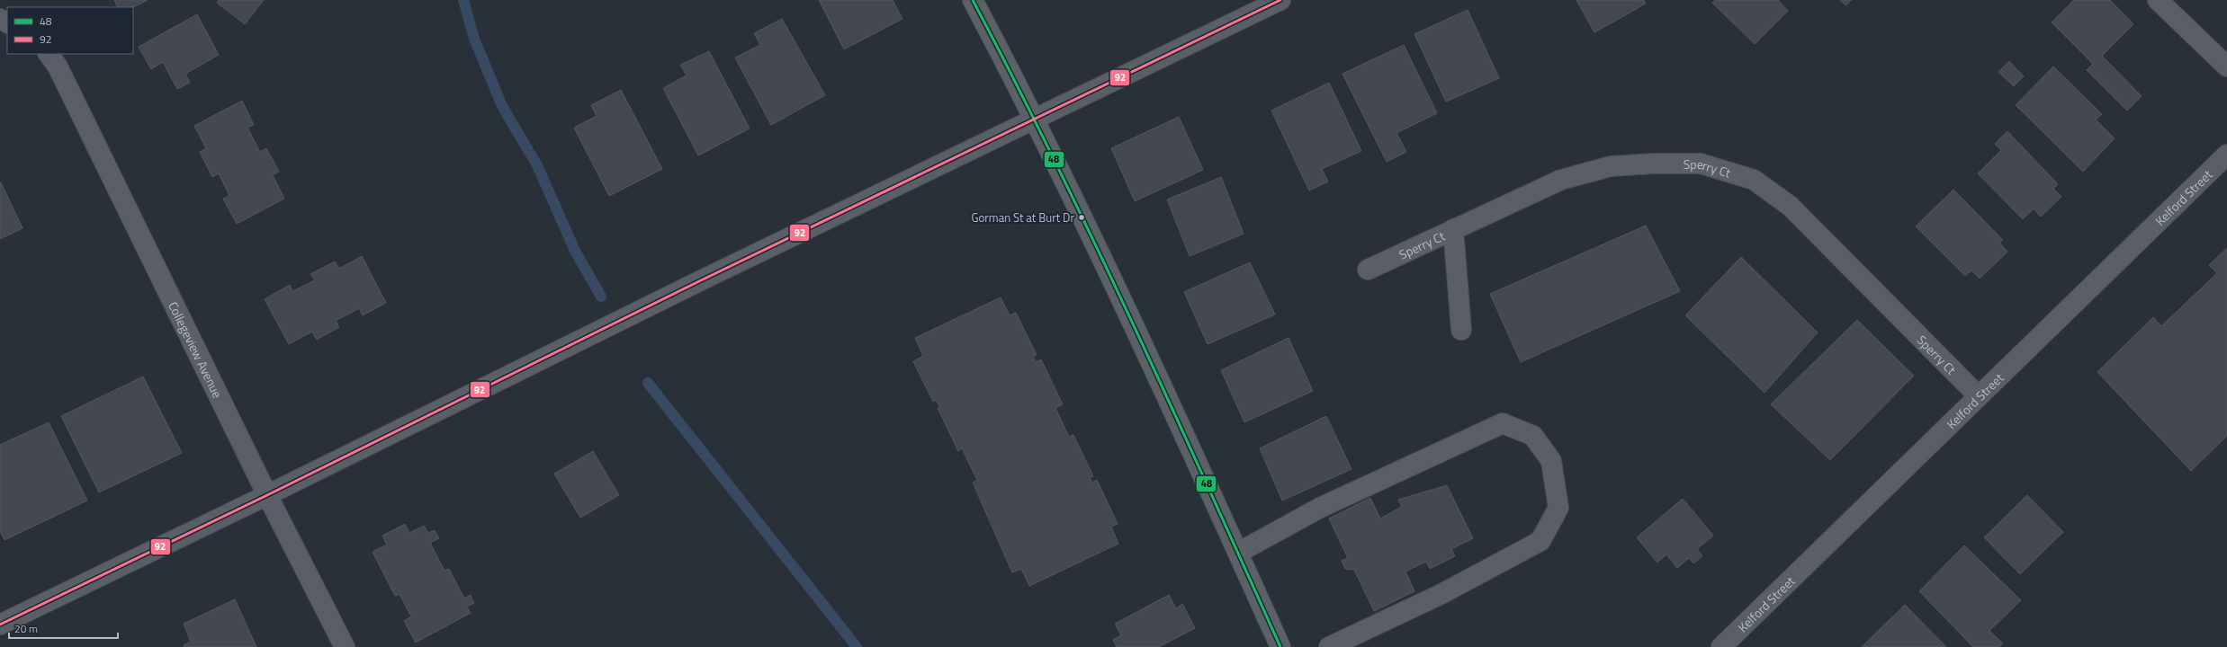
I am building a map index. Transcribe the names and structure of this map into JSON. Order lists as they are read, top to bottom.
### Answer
{
  "streets": {
    "street": ["Sperry Ct", "Kelford Street", "Collegeview Avenue"]
  },
  "crossings": [
    ["Sperry Ct", "Kelford Street"]
  ],
  "places": ["Gorman St at Burt Dr"],
  "lines": ["transit line 48", "transit line 92"],
  "legend": ["48", "92"],
  "scale_bar": "20 m"
}
